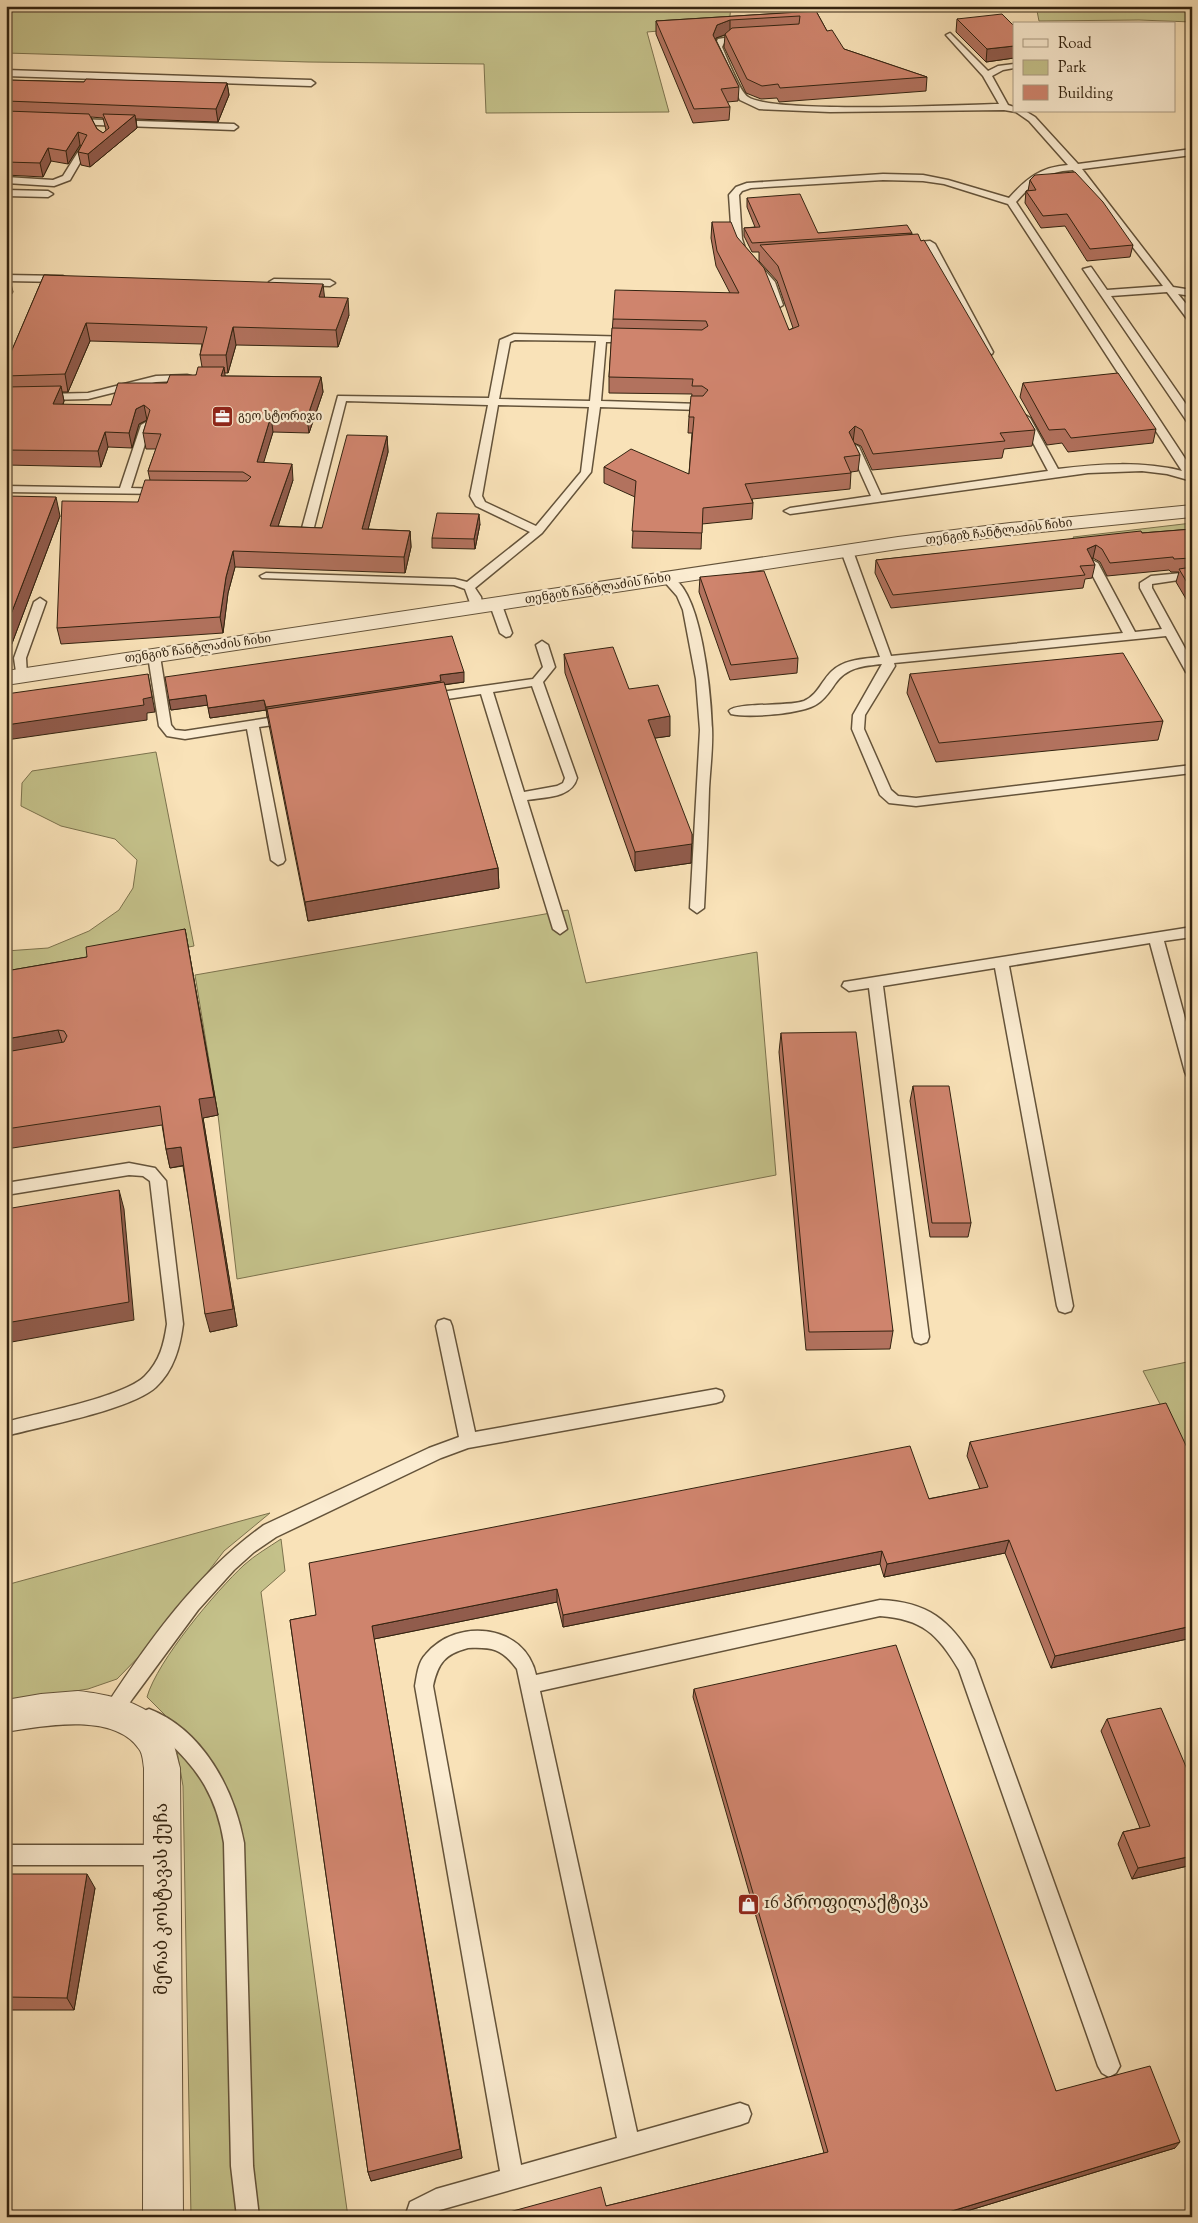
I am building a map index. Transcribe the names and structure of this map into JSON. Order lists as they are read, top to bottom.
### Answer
{
  "streets": {
    "street": ["თენგიზ ჩანტლაძის ჩიხი", "მერაბ კოსტავას ქუჩა"]
  },
  "places": {
    "office": ["გეო სტორიჯი"],
    "shop": ["16 პროფილაქტიკა"]
  },
  "legend": ["Road", "Park", "Building"]
}
